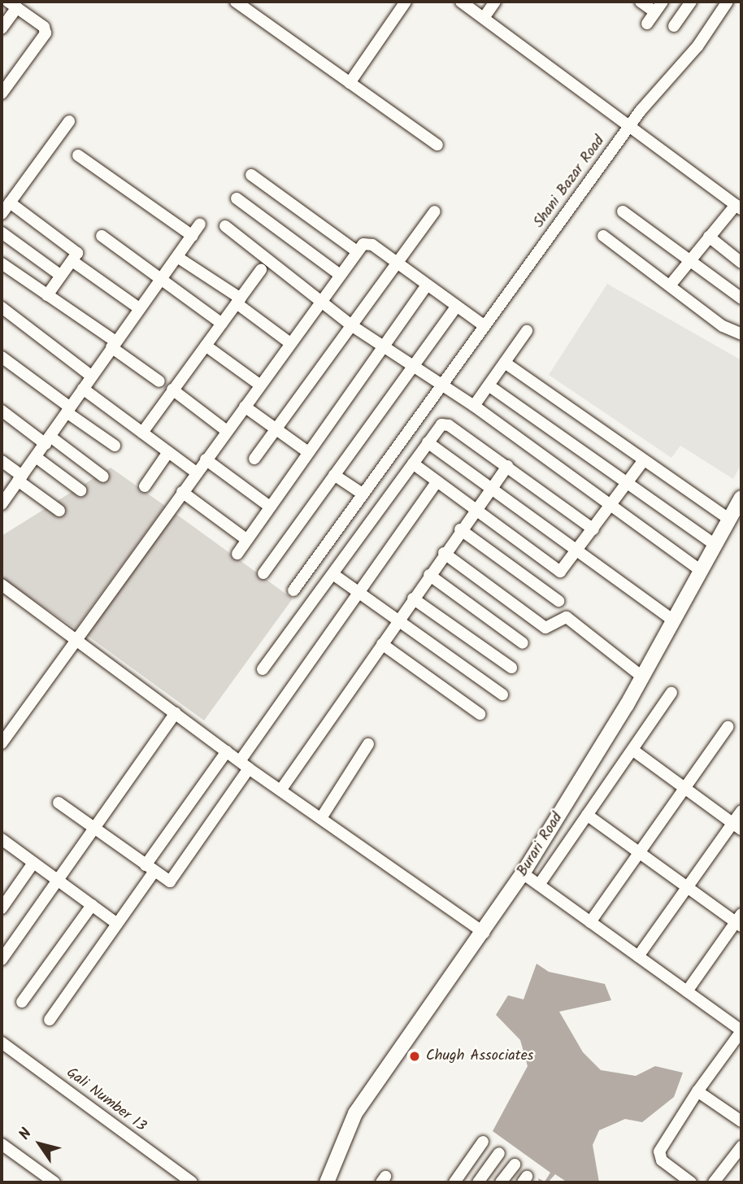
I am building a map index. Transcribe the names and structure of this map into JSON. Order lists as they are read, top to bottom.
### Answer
{
  "streets": {
    "main road": ["Burari Road"],
    "street": ["Shani Bazar Road", "Gali Number 13"]
  },
  "places": ["Chugh Associates"],
  "north": "top left"
}
